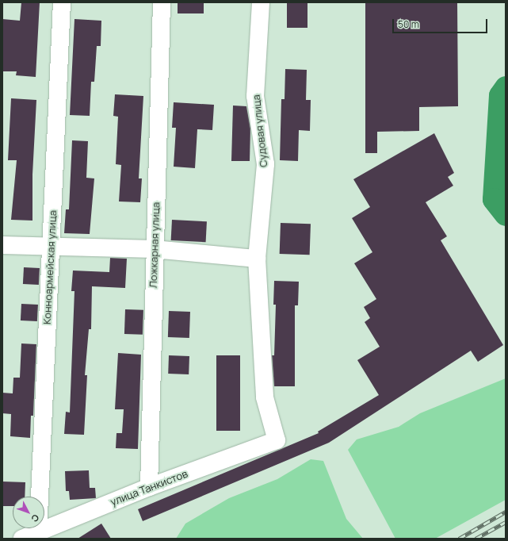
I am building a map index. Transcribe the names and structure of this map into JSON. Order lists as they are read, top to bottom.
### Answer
{
  "streets": {
    "street": [
      "Судовая улица",
      "Ложкарная улица",
      "Конноармейская улица",
      "улица Танкистов"
    ]
  },
  "crossings": [
    ["Судовая улица", "улица Танкистов"],
    ["Ложкарная улица", "улица Танкистов"],
    ["Конноармейская улица", "улица Танкистов"]
  ],
  "scale_bar": "50 m",
  "north": "bottom right"
}
